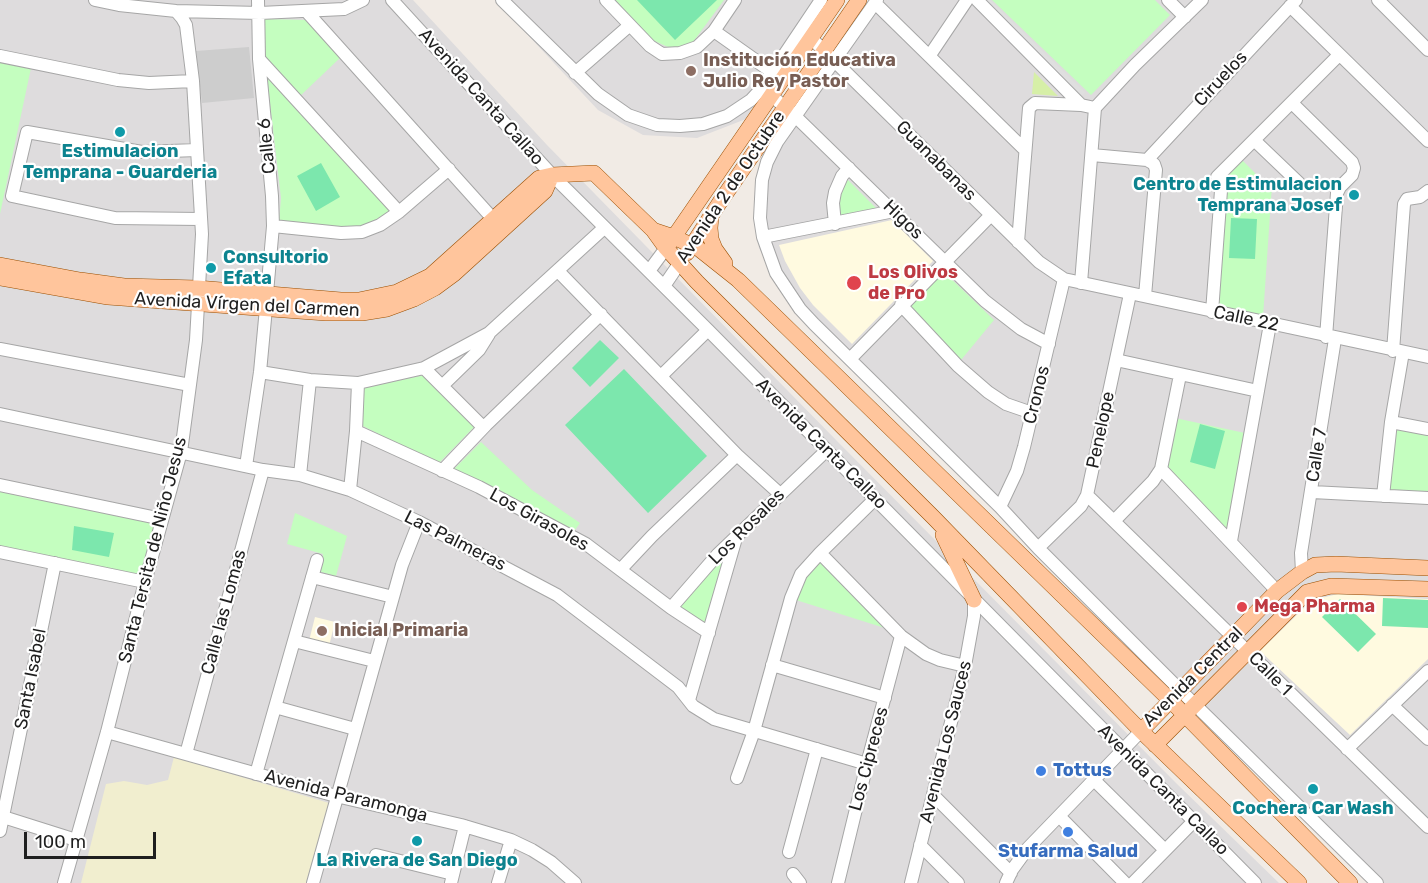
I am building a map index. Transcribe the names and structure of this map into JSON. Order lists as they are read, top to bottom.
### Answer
{
  "streets": {
    "main road": [
      "Avenida Canta Callao",
      "Avenida 2 de Octubre",
      "Avenida Vírgen del Carmen",
      "Avenida Central"
    ],
    "street": [
      "Ciruelos",
      "Calle 6",
      "Guanabanas",
      "Higos",
      "Calle 22",
      "Cronos",
      "Penelope",
      "Calle 7",
      "Los Girasoles",
      "Los Rosales",
      "Las Palmeras",
      "Santa Tersita de Niño Jesus",
      "Calle las Lomas",
      "Calle 1",
      "Santa Isabel",
      "Avenida Los Sauces",
      "Los Cipreces",
      "Avenida Paramonga"
    ]
  },
  "crossings": [
    ["Avenida Canta Callao", "Avenida 2 de Octubre"],
    ["Avenida Canta Callao", "Avenida Vírgen del Carmen"],
    ["Avenida Canta Callao", "Los Rosales"],
    ["Avenida Canta Callao", "Avenida Central"],
    ["Avenida Canta Callao", "Avenida Los Sauces"],
    ["Calle 6", "Avenida Vírgen del Carmen"],
    ["Guanabanas", "Avenida 2 de Octubre"],
    ["Guanabanas", "Calle 22"],
    ["Guanabanas", "Cronos"],
    ["Avenida 2 de Octubre", "Higos"],
    ["Avenida 2 de Octubre", "Avenida Vírgen del Carmen"],
    ["Higos", "Cronos"],
    ["Avenida Vírgen del Carmen", "Santa Tersita de Niño Jesus"],
    ["Calle 22", "Cronos"],
    ["Calle 22", "Penelope"],
    ["Calle 22", "Calle 7"],
    ["Penelope", "Calle 1"],
    ["Calle 7", "Avenida Central"],
    ["Los Girasoles", "Los Rosales"],
    ["Las Palmeras", "Santa Tersita de Niño Jesus"],
    ["Las Palmeras", "Calle las Lomas"],
    ["Las Palmeras", "Los Cipreces"],
    ["Santa Tersita de Niño Jesus", "Avenida Paramonga"],
    ["Calle las Lomas", "Avenida Paramonga"],
    ["Calle 1", "Avenida Central"]
  ],
  "places": [
    "Institución Educativa Julio Rey Pastor",
    "Estimulacion Temprana - Guarderia",
    "Centro de Estimulacion Temprana Josef",
    "Consultorio Efata",
    "Los Olivos de Pro",
    "Mega Pharma",
    "Inicial Primaria",
    "Tottus",
    "Cochera Car Wash",
    "Stufarma Salud",
    "La Rivera de San Diego"
  ],
  "scale_bar": "100 m"
}
